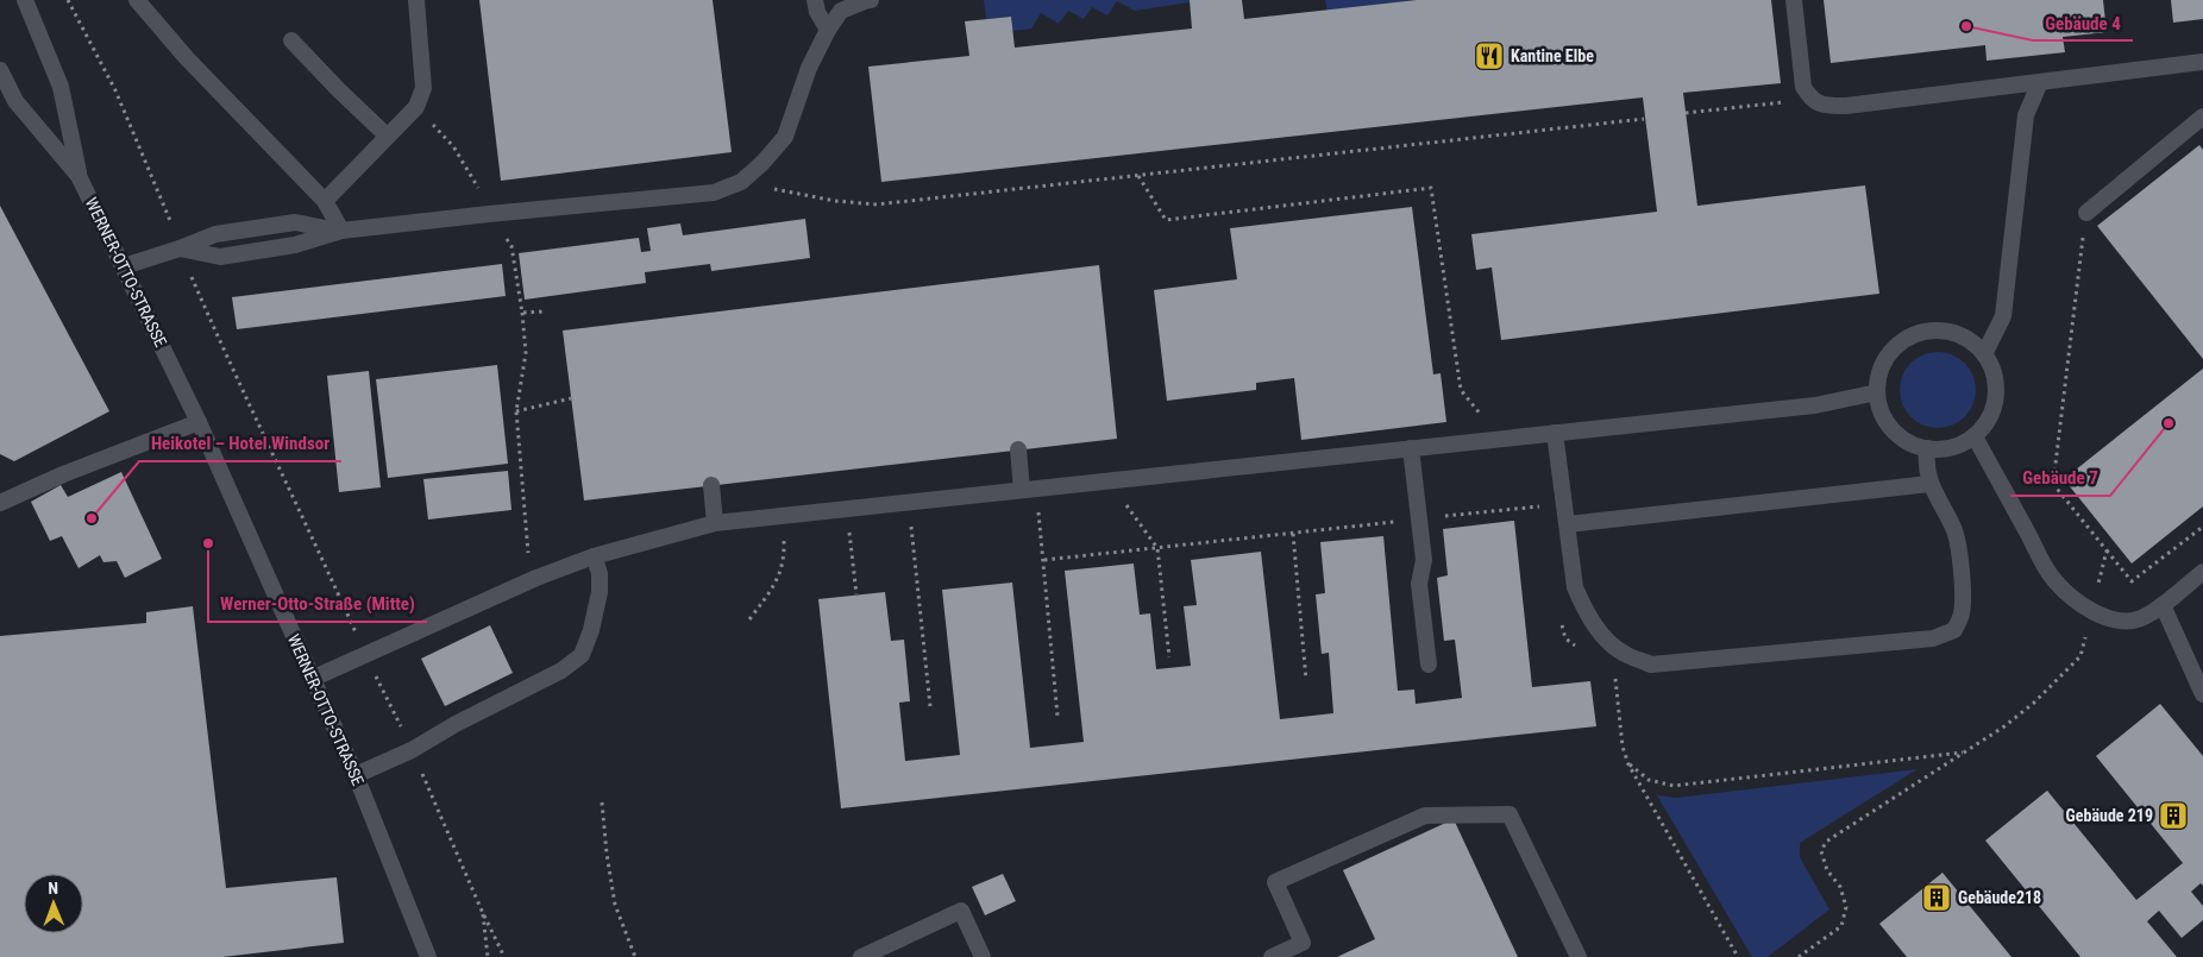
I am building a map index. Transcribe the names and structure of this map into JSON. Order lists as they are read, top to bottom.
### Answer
{
  "streets": {
    "main road": ["WERNER-OTTO-STRASSE"]
  },
  "places": {
    "other": [
      "Gebäude 4",
      "Gebäude 7",
      "Heikotel – Hotel Windsor",
      "Werner-Otto-Straße (Mitte)"
    ],
    "restaurant": ["Kantine Elbe"],
    "building": ["Gebäude 219", "Gebäude218"]
  },
  "north": "top"
}
